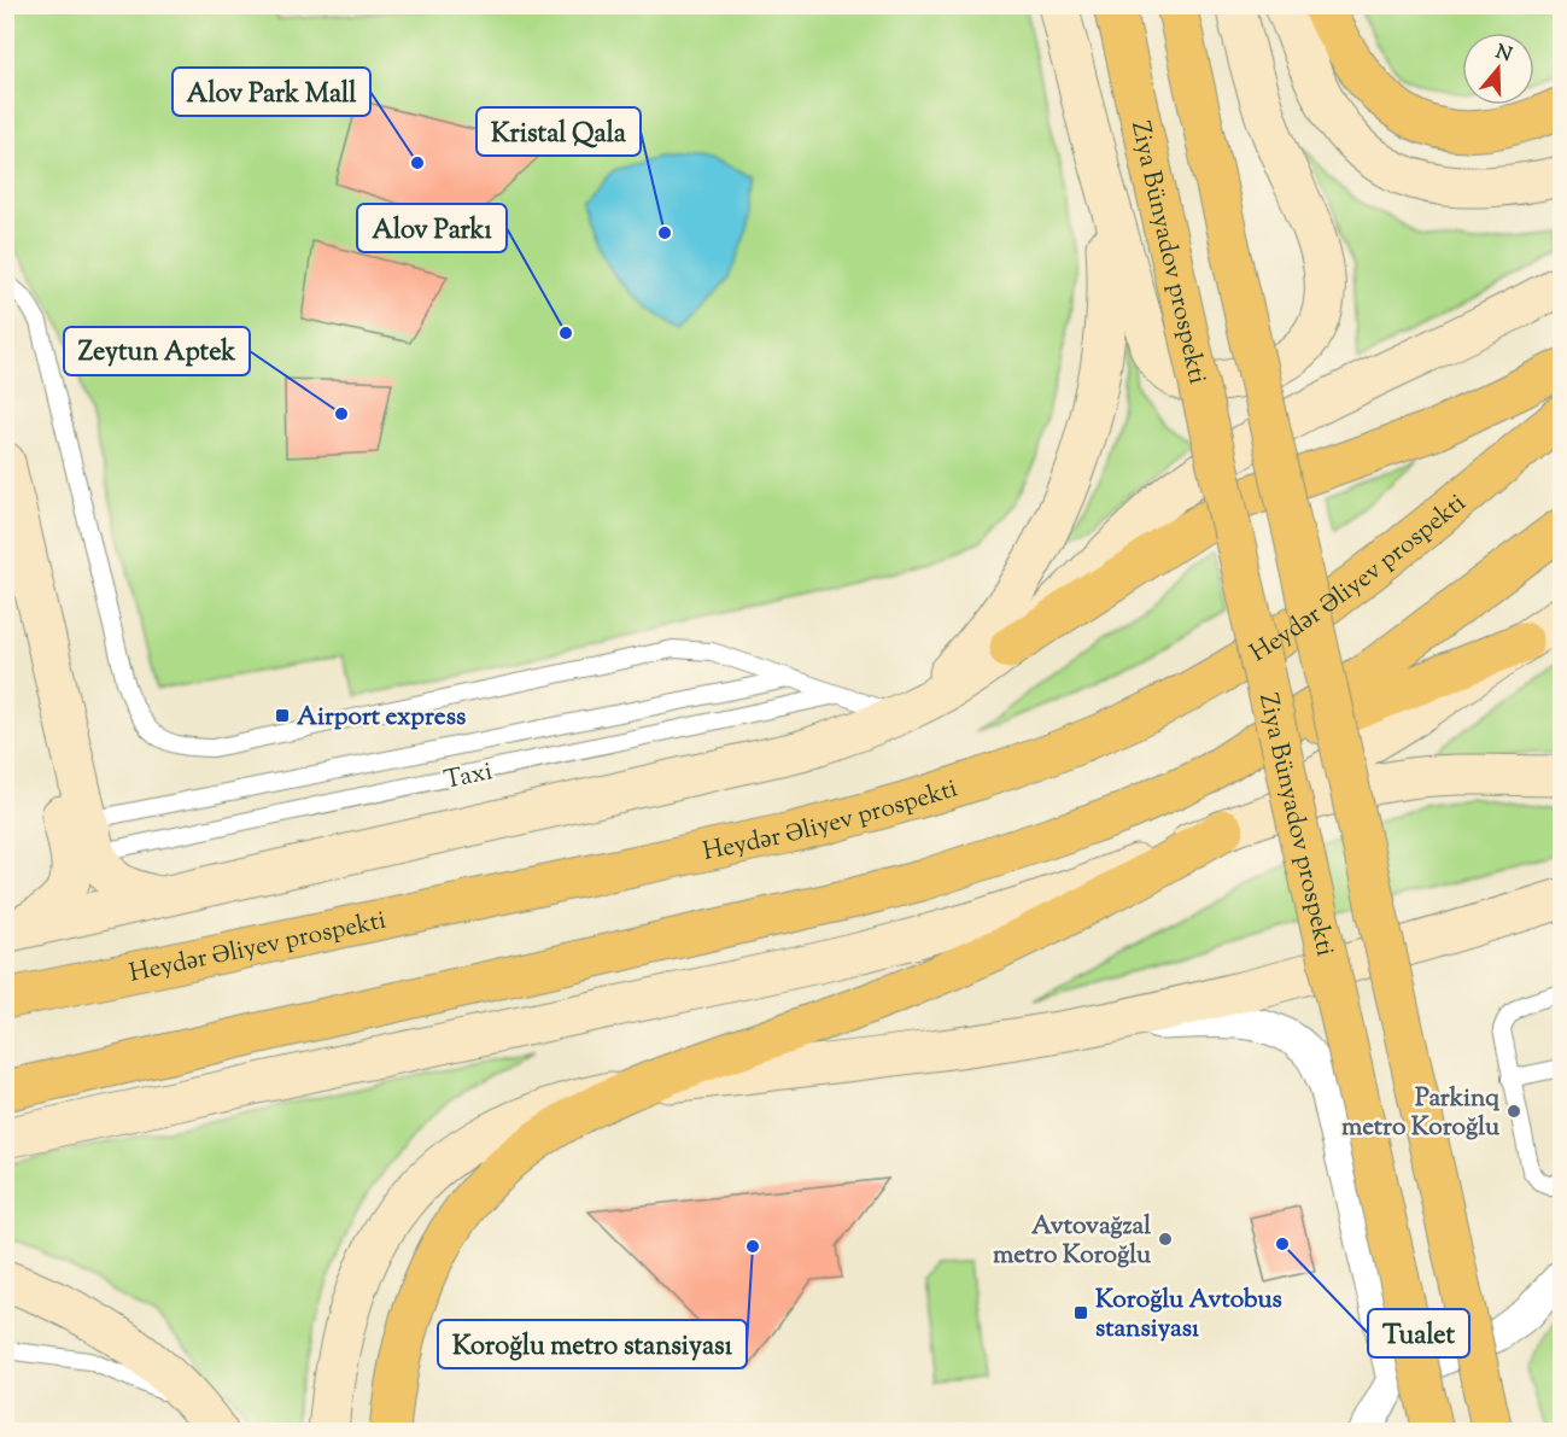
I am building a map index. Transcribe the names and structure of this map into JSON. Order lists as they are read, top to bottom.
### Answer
{
  "streets": {
    "main road": ["Ziya Bünyadov prospekti", "Heydər Əliyev prospekti"],
    "lane": ["Taxi"]
  },
  "places": {
    "other": [
      "Alov Park Mall",
      "Kristal Qala",
      "Alov Parkı",
      "Zeytun Aptek",
      "Parkinq metro Koroğlu",
      "Avtovağzal metro Koroğlu",
      "Tualet",
      "Koroğlu metro stansiyası"
    ],
    "transit": ["Airport express", "Koroğlu Avtobus stansiyası"]
  },
  "north": "top"
}
